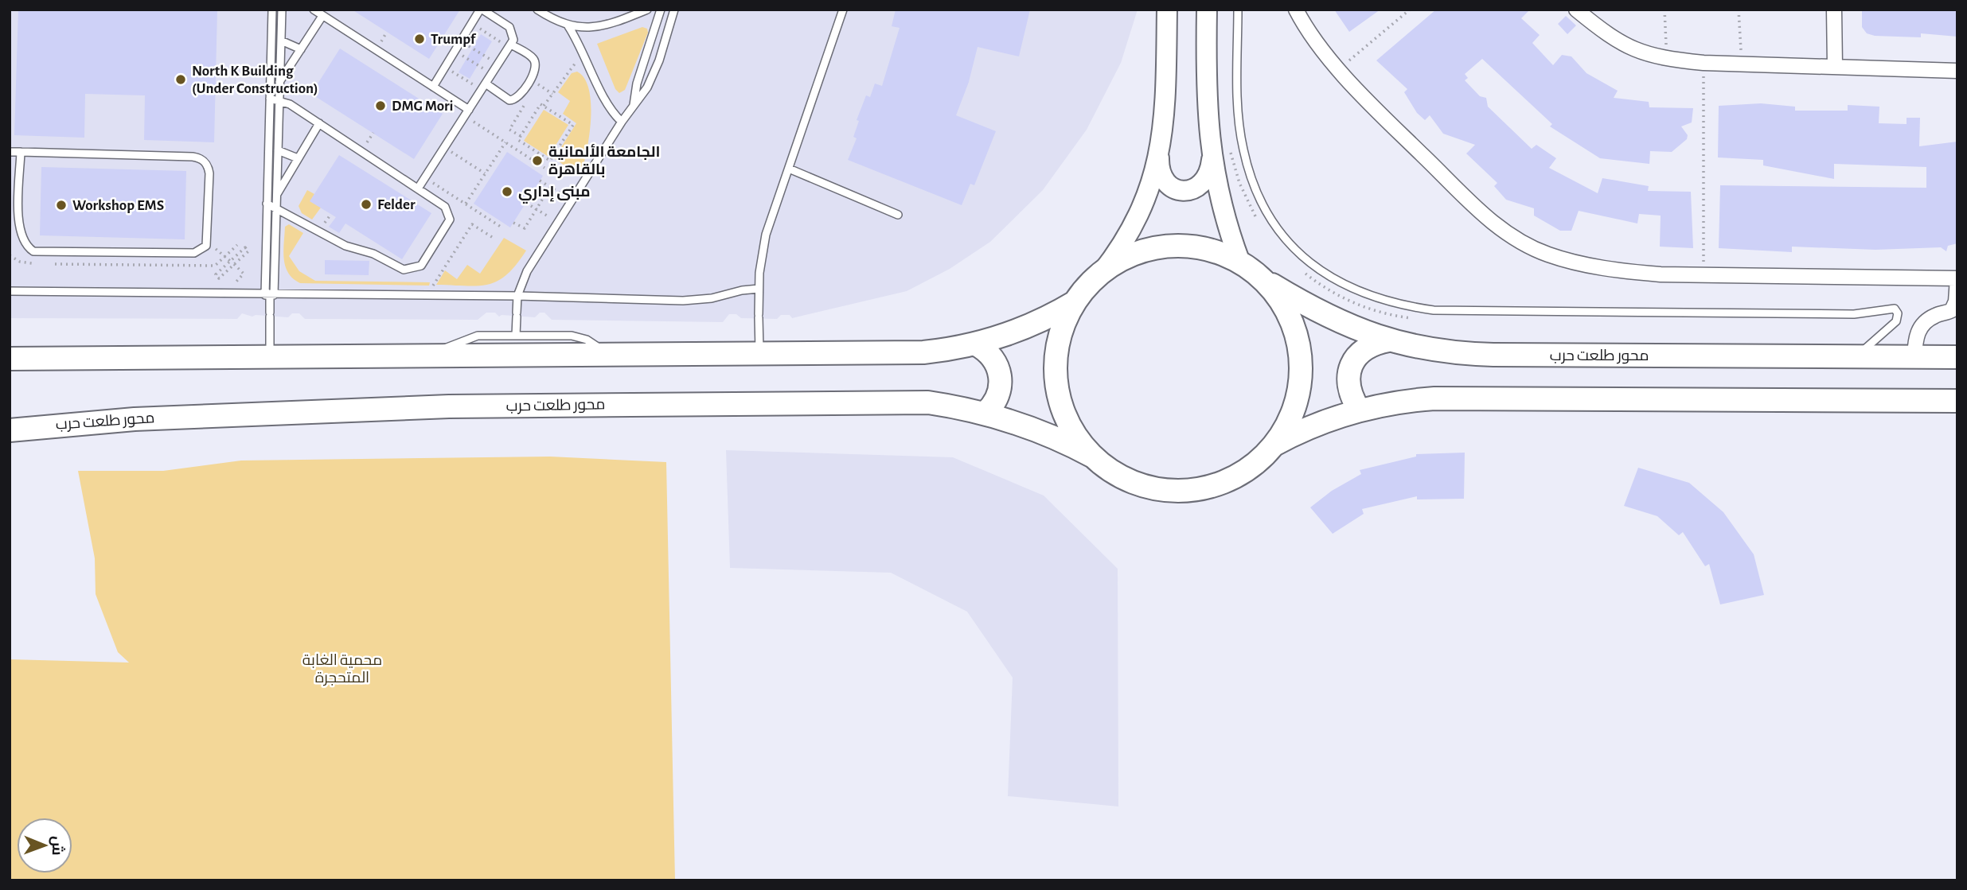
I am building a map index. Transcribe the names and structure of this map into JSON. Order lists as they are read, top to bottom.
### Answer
{
  "streets": {
    "main road": ["محور طلعت حرب"]
  },
  "parks": ["محمية الغابة المتحجرة"],
  "places": [
    "Trumpf",
    "North K Building (Under Construction)",
    "DMG Mori",
    "الجامعة الألمانية بالقاهرة",
    "مبنى إداري",
    "Felder",
    "Workshop EMS"
  ],
  "north": "right"
}
